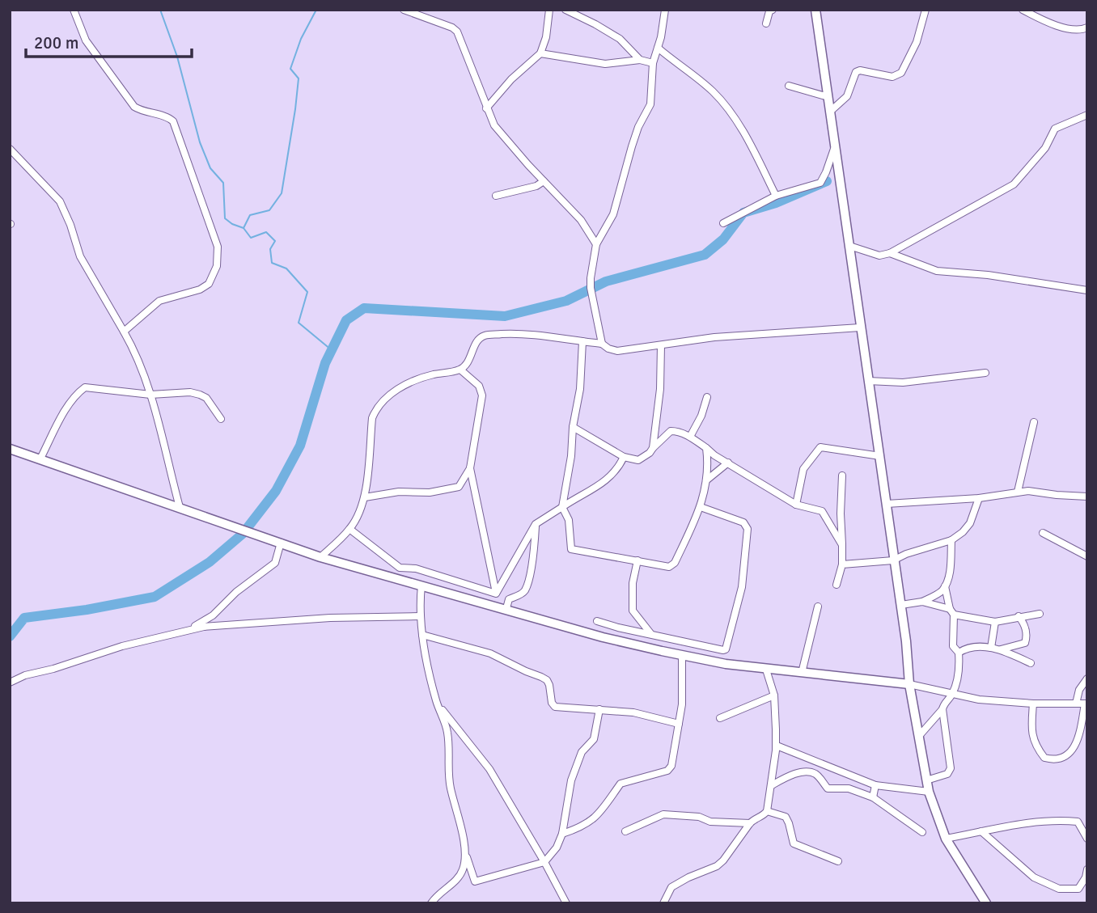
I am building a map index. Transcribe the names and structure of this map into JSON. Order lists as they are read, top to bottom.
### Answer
{
  "scale_bar": "200 m"
}
